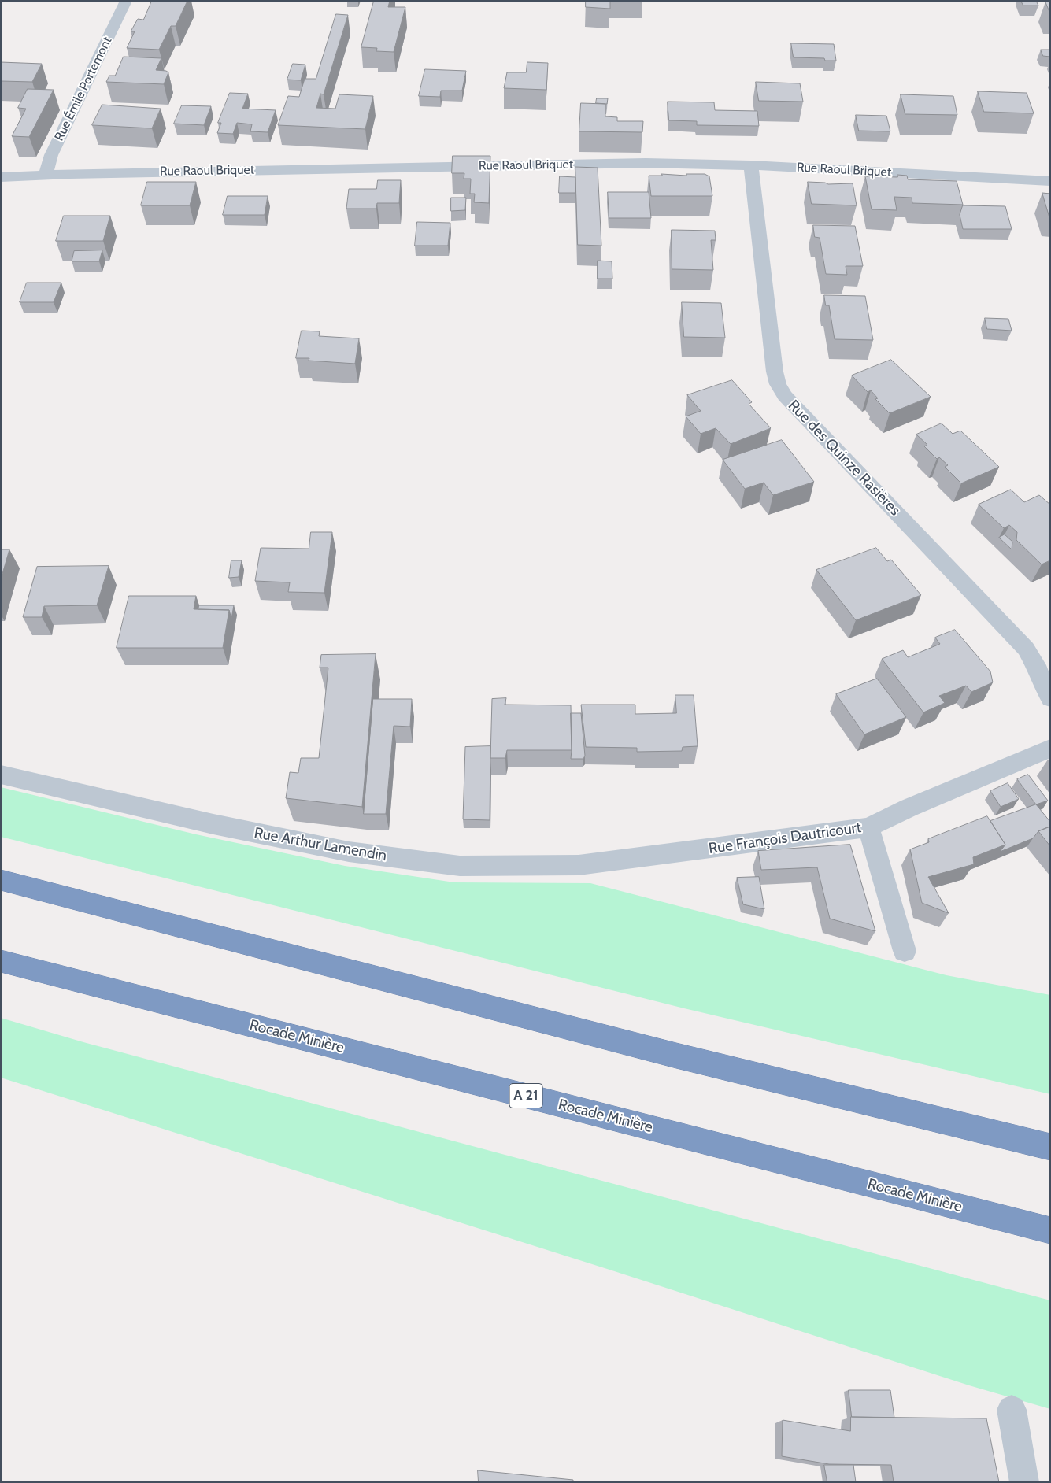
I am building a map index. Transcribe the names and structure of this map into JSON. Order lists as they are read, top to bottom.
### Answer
{
  "streets": {
    "highway": ["Rocade Minière", "A 21"],
    "street": [
      "Rue Émile Portemont",
      "Rue Raoul Briquet",
      "Rue des Quinze Rasières",
      "Rue François Dautricourt",
      "Rue Arthur Lamendin"
    ]
  },
  "crossings": [
    ["Rue Émile Portemont", "Rue Raoul Briquet"],
    ["Rue Raoul Briquet", "Rue des Quinze Rasières"],
    ["Rue François Dautricourt", "Rue Arthur Lamendin"]
  ]
}
